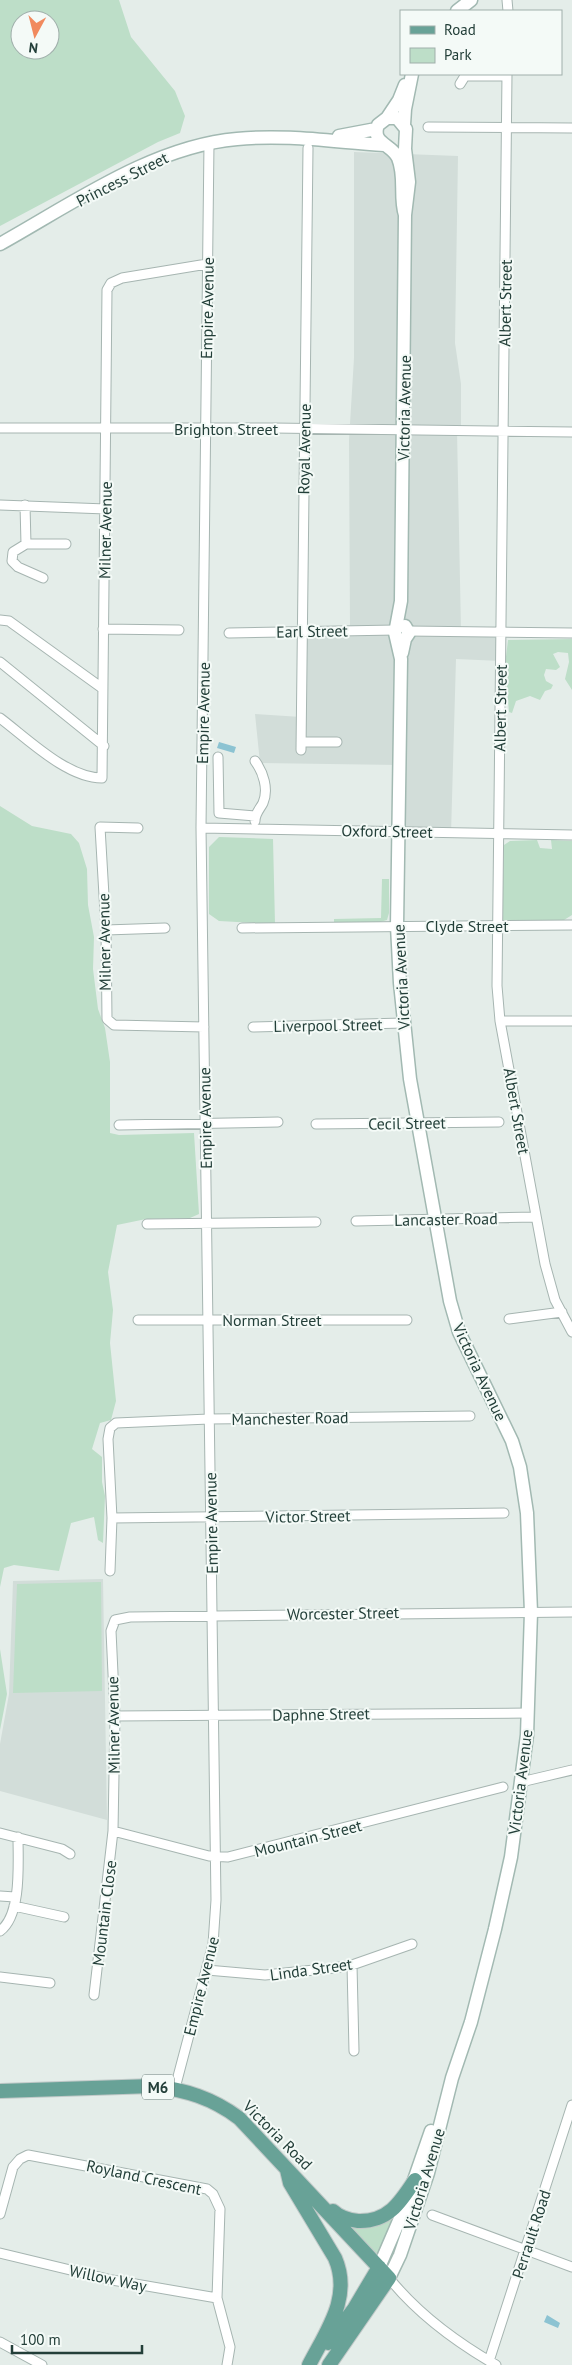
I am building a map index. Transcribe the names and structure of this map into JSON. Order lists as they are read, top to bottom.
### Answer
{
  "streets": {
    "main road": ["M6", "Victoria Road"],
    "street": [
      "Princess Street",
      "Albert Street",
      "Empire Avenue",
      "Victoria Avenue",
      "Brighton Street",
      "Royal Avenue",
      "Milner Avenue",
      "Earl Street",
      "Oxford Street",
      "Clyde Street",
      "Liverpool Street",
      "Cecil Street",
      "Lancaster Road",
      "Norman Street",
      "Manchester Road",
      "Victor Street",
      "Worcester Street",
      "Daphne Street",
      "Mountain Street",
      "Mountain Close",
      "Linda Street",
      "Royland Crescent",
      "Perrault Road",
      "Willow Way"
    ]
  },
  "crossings": [
    ["Princess Street", "Empire Avenue"],
    ["Princess Street", "Victoria Avenue"],
    ["Princess Street", "Royal Avenue"],
    ["Albert Street", "Brighton Street"],
    ["Albert Street", "Earl Street"],
    ["Albert Street", "Oxford Street"],
    ["Albert Street", "Clyde Street"],
    ["Albert Street", "Lancaster Road"],
    ["Empire Avenue", "Brighton Street"],
    ["Empire Avenue", "Milner Avenue"],
    ["Empire Avenue", "Oxford Street"],
    ["Empire Avenue", "Norman Street"],
    ["Empire Avenue", "Manchester Road"],
    ["Empire Avenue", "Victor Street"],
    ["Empire Avenue", "Worcester Street"],
    ["Empire Avenue", "Daphne Street"],
    ["Empire Avenue", "Mountain Street"],
    ["Empire Avenue", "Linda Street"],
    ["Empire Avenue", "Victoria Road"],
    ["Victoria Avenue", "Brighton Street"],
    ["Victoria Avenue", "Earl Street"],
    ["Victoria Avenue", "Oxford Street"],
    ["Victoria Avenue", "Clyde Street"],
    ["Victoria Avenue", "Liverpool Street"],
    ["Victoria Avenue", "Cecil Street"],
    ["Victoria Avenue", "Lancaster Road"],
    ["Victoria Avenue", "Worcester Street"],
    ["Victoria Avenue", "Daphne Street"],
    ["Victoria Avenue", "Victoria Road"],
    ["Brighton Street", "Royal Avenue"],
    ["Brighton Street", "Milner Avenue"],
    ["Royal Avenue", "Earl Street"],
    ["Milner Avenue", "Worcester Street"],
    ["Milner Avenue", "Daphne Street"],
    ["Milner Avenue", "Mountain Street"],
    ["Milner Avenue", "Mountain Close"],
    ["Manchester Road", "Victor Street"],
    ["Mountain Street", "Mountain Close"],
    ["Royland Crescent", "Willow Way"]
  ],
  "legend": ["Road", "Park"],
  "scale_bar": "100 m",
  "north": "bottom"
}
